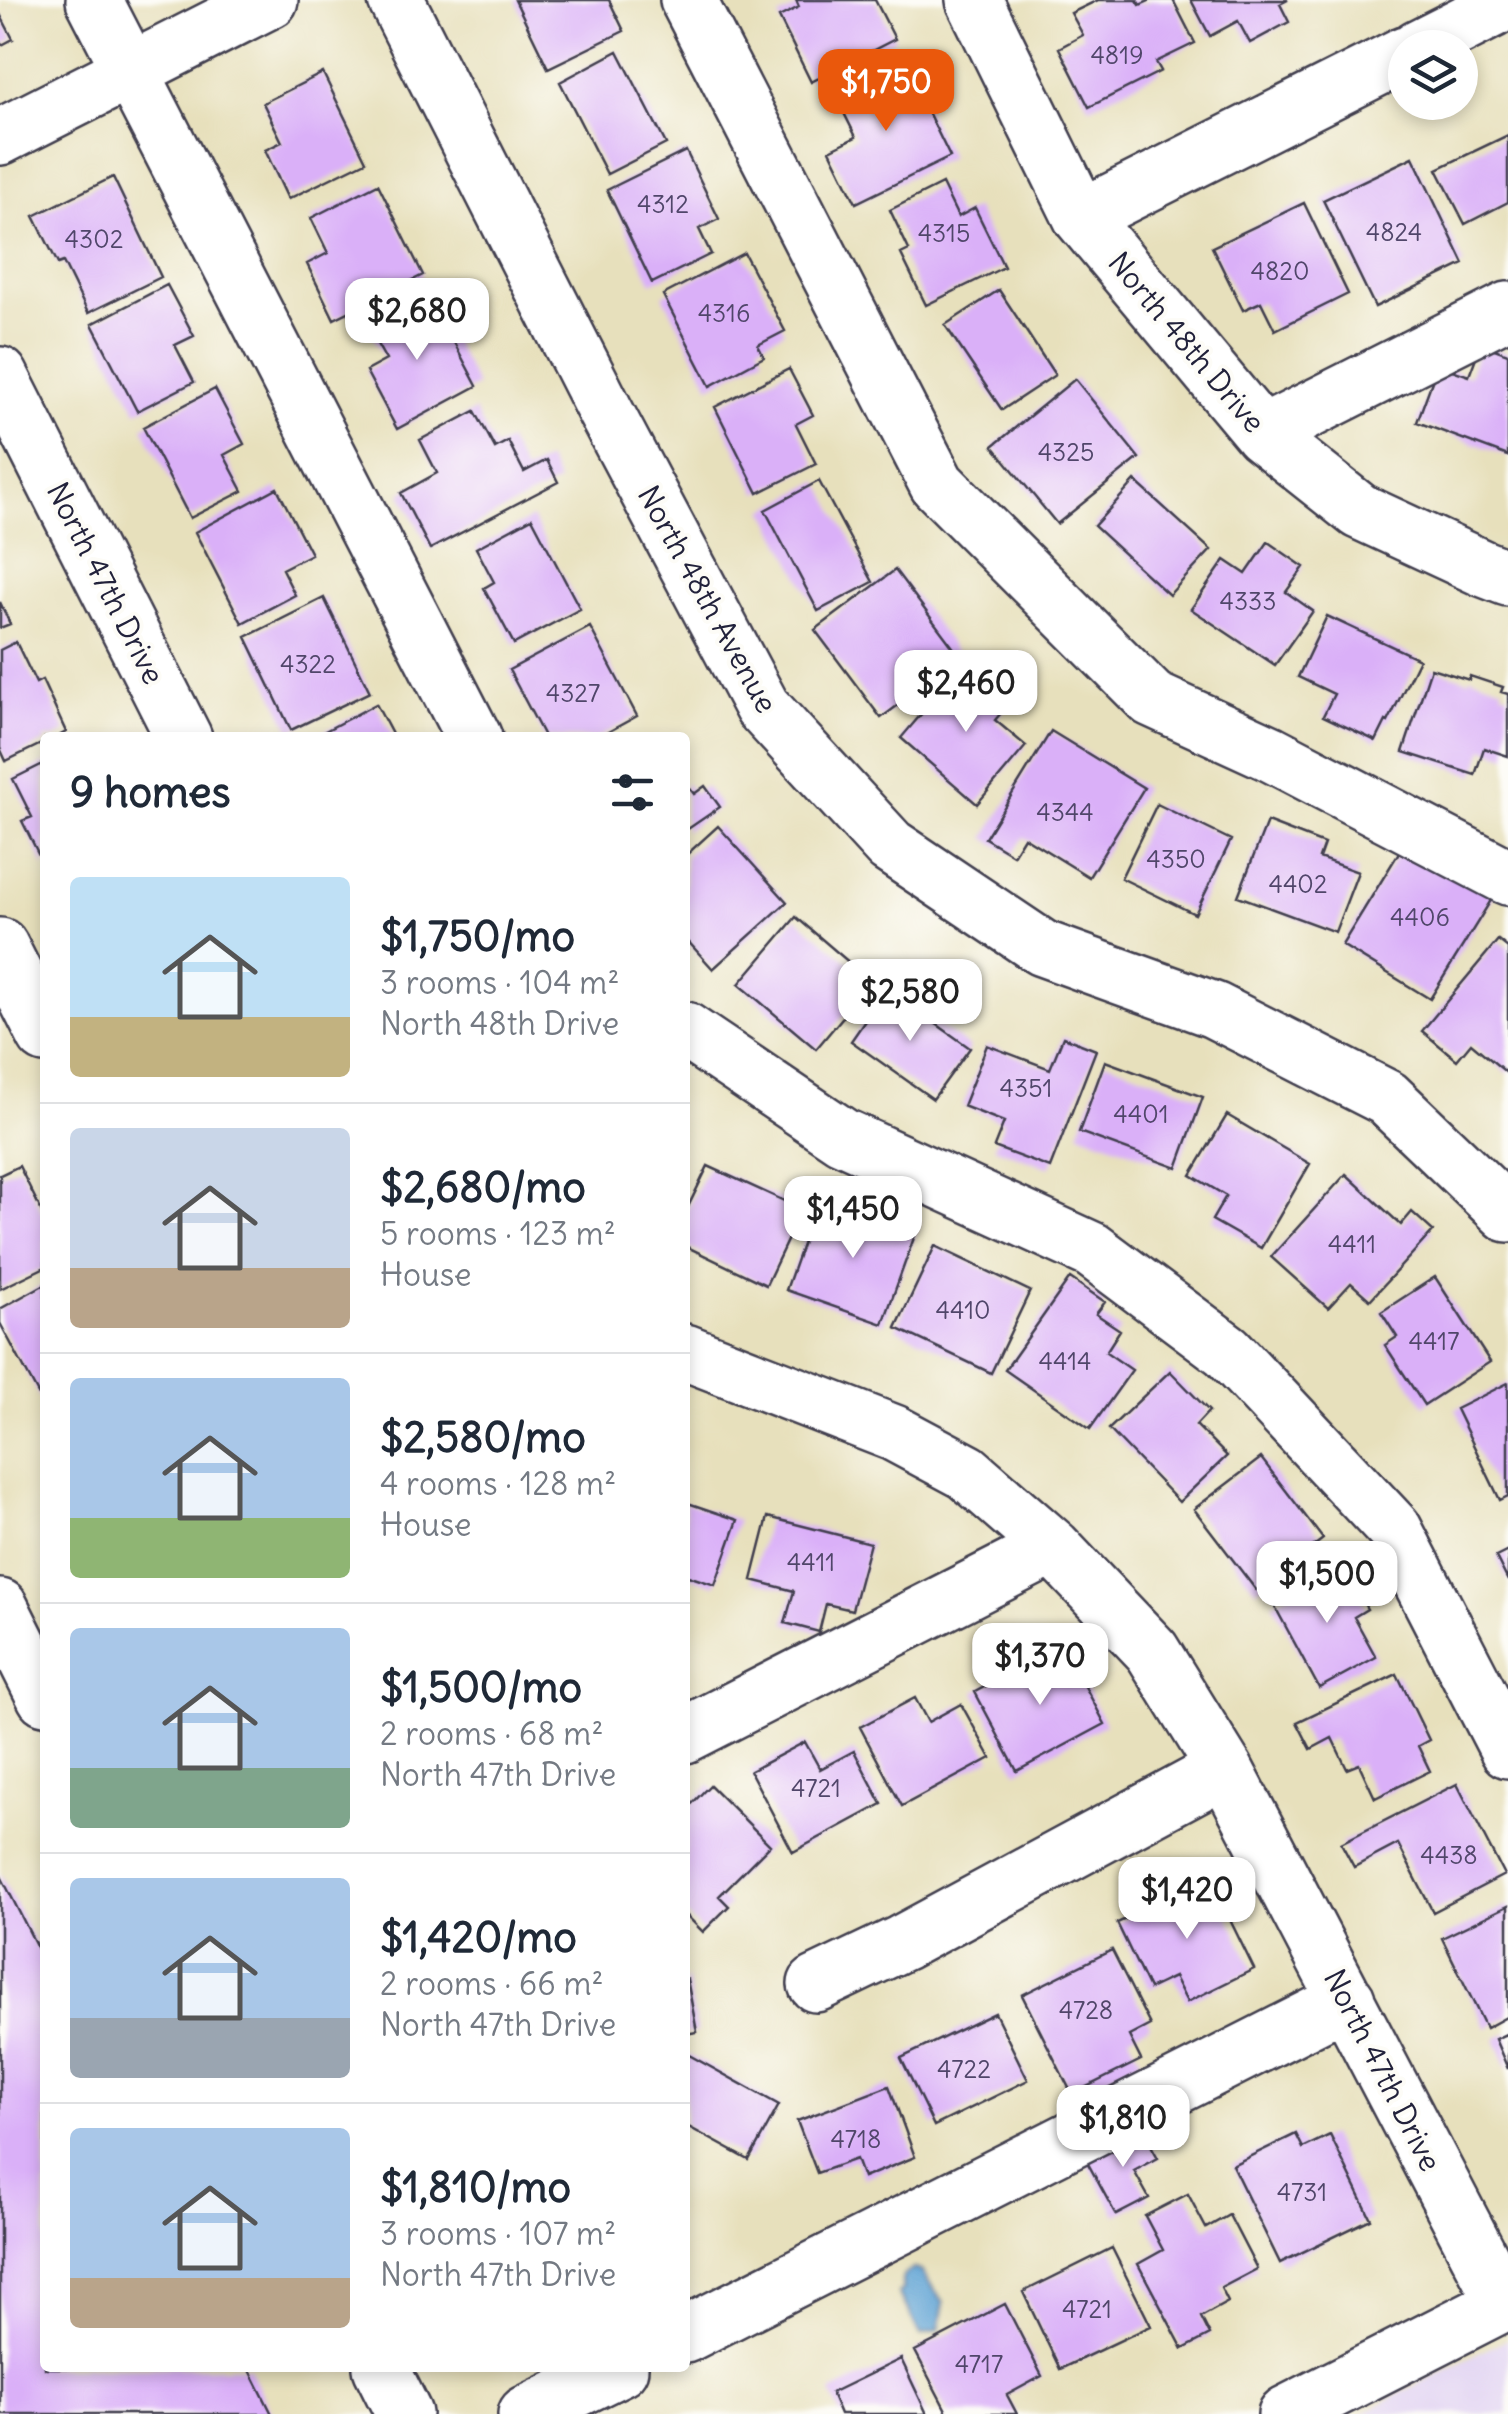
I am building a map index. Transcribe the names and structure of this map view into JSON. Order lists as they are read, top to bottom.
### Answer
{
  "streets": {
    "street": ["North 48th Drive", "North 47th Drive", "North 48th Avenue"]
  },
  "house_numbers": [
    "4819",
    "4312",
    "4824",
    "4315",
    "4302",
    "4820",
    "4316",
    "4325",
    "4333",
    "4322",
    "4327",
    "4344",
    "4350",
    "4402",
    "4406",
    "4351",
    "4401",
    "4411",
    "4410",
    "4417",
    "4414",
    "4411",
    "4721",
    "4438",
    "4728",
    "4722",
    "4718",
    "4731",
    "4721",
    "4717"
  ],
  "page": {
    "price": [
      "$1,750",
      "$2,680",
      "$2,460",
      "$2,580",
      "$1,450",
      "$1,500",
      "$1,370",
      "$1,420",
      "$1,810"
    ],
    "heading": "9 homes",
    "list": [
      {
        "name": "$1,750/mo",
        "note": "3 rooms · 104 m² · North 48th Drive"
      },
      {
        "name": "$2,680/mo",
        "note": "5 rooms · 123 m² · House"
      },
      {
        "name": "$2,580/mo",
        "note": "4 rooms · 128 m² · House"
      },
      {
        "name": "$1,500/mo",
        "note": "2 rooms · 68 m² · North 47th Drive"
      },
      {
        "name": "$1,420/mo",
        "note": "2 rooms · 66 m² · North 47th Drive"
      },
      {
        "name": "$1,810/mo",
        "note": "3 rooms · 107 m² · North 47th Drive"
      }
    ]
  }
}
